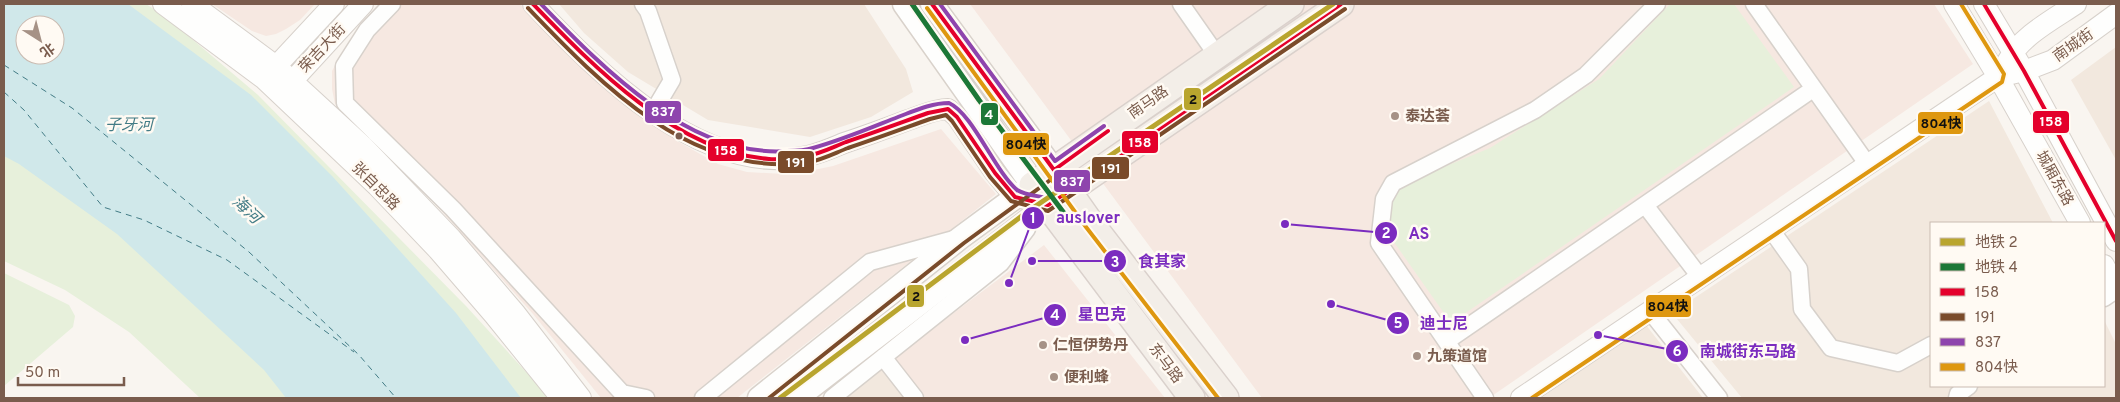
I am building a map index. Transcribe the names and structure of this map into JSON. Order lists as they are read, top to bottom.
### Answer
{
  "streets": {
    "main road": ["南马路", "东马路"],
    "street": [
      "南城街",
      "荣吉大街",
      "城厢东路",
      "张自忠路"
    ]
  },
  "crossings": [
    ["南城街", "城厢东路"],
    ["荣吉大街", "张自忠路"],
    ["南马路", "东马路"]
  ],
  "water": ["子牙河", "海河"],
  "places": [
    "泰达荟",
    "AS",
    "食其家",
    "auslover",
    "迪士尼",
    "南城街东马路",
    "星巴克",
    "仁恒伊势丹",
    "九策道馆",
    "便利蜂"
  ],
  "lines": [
    "metro line 2",
    "metro line 4",
    "transit line 158",
    "transit line 837",
    "transit line 804快",
    "transit line 191"
  ],
  "legend": [
    "地铁 2",
    "地铁 4",
    "158",
    "191",
    "837",
    "804快"
  ],
  "scale_bar": "50 m",
  "north": "bottom right"
}
